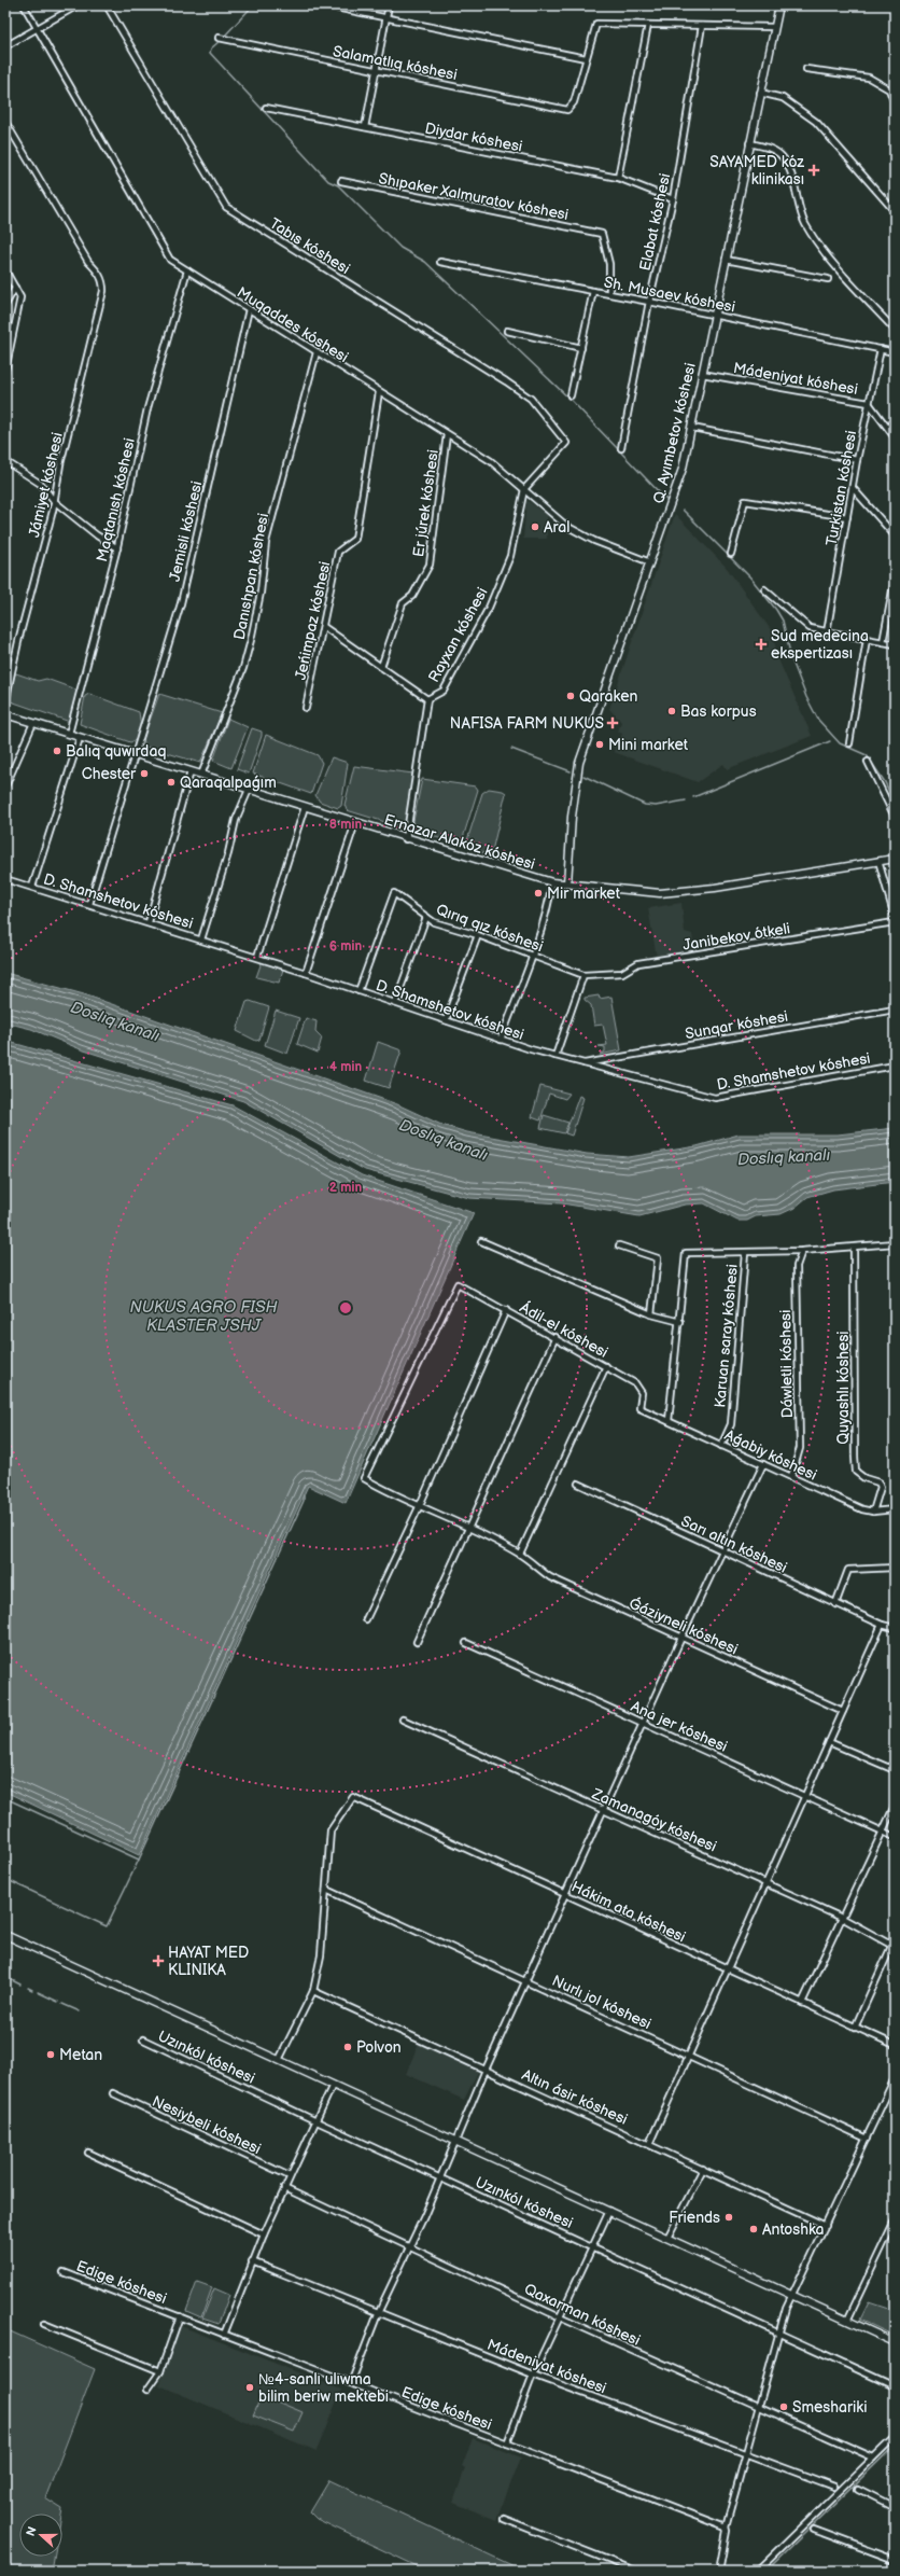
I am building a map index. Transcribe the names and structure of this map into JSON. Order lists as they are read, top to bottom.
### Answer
{
  "streets": {
    "main road": ["Q. Ayımbetov kóshesi", "Ernazar Alakóz kóshesi"],
    "street": [
      "Salamatlıq kóshesi",
      "Diydar kóshesi",
      "Shıpaker Xalmuratov kóshesi",
      "Elabat kóshesi",
      "Tabıs kóshesi",
      "Sh. Musaev kóshesi",
      "Muqaddes kóshesi",
      "Mádeniyat kóshesi",
      "Jámiyet kóshesi",
      "Turkistan kóshesi",
      "Maqtanısh kóshesi",
      "Er júrek kóshesi",
      "Jemisli kóshesi",
      "Danıshpan kóshesi",
      "Jeńimpaz kóshesi",
      "Rayxan kóshesi",
      "D. Shamshetov kóshesi",
      "Qırıq qız kóshesi",
      "Janibekov ótkeli",
      "Sunqar kóshesi",
      "Ádil-el kóshesi",
      "Karuan saray kóshesi",
      "Dáwletli kóshesi",
      "Quyashlı kóshesi",
      "Aǵabiy kóshesi",
      "Sarı altın kóshesi",
      "Ǵáziyneli kóshesi",
      "Ana jer kóshesi",
      "Zamanagóy kóshesi",
      "Hákim ata kóshesi",
      "Nurlı jol kóshesi",
      "Uzınkól kóshesi",
      "Altın ásir kóshesi",
      "Nesiybeli kóshesi",
      "Edige kóshesi",
      "Qaxarman kóshesi"
    ]
  },
  "crossings": [
    ["Diydar kóshesi", "Elabat kóshesi"],
    ["Shıpaker Xalmuratov kóshesi", "Sh. Musaev kóshesi"],
    ["Elabat kóshesi", "Sh. Musaev kóshesi"],
    ["Tabıs kóshesi", "Muqaddes kóshesi"],
    ["Tabıs kóshesi", "Rayxan kóshesi"],
    ["Sh. Musaev kóshesi", "Q. Ayımbetov kóshesi"],
    ["Sh. Musaev kóshesi", "Turkistan kóshesi"],
    ["Muqaddes kóshesi", "Q. Ayımbetov kóshesi"],
    ["Muqaddes kóshesi", "Maqtanısh kóshesi"],
    ["Muqaddes kóshesi", "Er júrek kóshesi"],
    ["Muqaddes kóshesi", "Jemisli kóshesi"],
    ["Muqaddes kóshesi", "Danıshpan kóshesi"],
    ["Muqaddes kóshesi", "Jeńimpaz kóshesi"],
    ["Muqaddes kóshesi", "Rayxan kóshesi"],
    ["Mádeniyat kóshesi", "Q. Ayımbetov kóshesi"],
    ["Mádeniyat kóshesi", "Turkistan kóshesi"],
    ["Q. Ayımbetov kóshesi", "Ernazar Alakóz kóshesi"],
    ["Maqtanısh kóshesi", "Ernazar Alakóz kóshesi"],
    ["Jemisli kóshesi", "Ernazar Alakóz kóshesi"],
    ["Jemisli kóshesi", "D. Shamshetov kóshesi"],
    ["Danıshpan kóshesi", "Ernazar Alakóz kóshesi"],
    ["Rayxan kóshesi", "Ernazar Alakóz kóshesi"],
    ["D. Shamshetov kóshesi", "Qırıq qız kóshesi"],
    ["D. Shamshetov kóshesi", "Sunqar kóshesi"],
    ["Qırıq qız kóshesi", "Janibekov ótkeli"],
    ["Ádil-el kóshesi", "Aǵabiy kóshesi"],
    ["Ádil-el kóshesi", "Ǵáziyneli kóshesi"],
    ["Karuan saray kóshesi", "Aǵabiy kóshesi"],
    ["Dáwletli kóshesi", "Aǵabiy kóshesi"],
    ["Quyashlı kóshesi", "Aǵabiy kóshesi"],
    ["Hákim ata kóshesi", "Nurlı jol kóshesi"]
  ],
  "water": ["Doslıq kanalı", "NUKUS AGRO FISH KLASTER JSHJ"],
  "places": {
    "health": [
      "SAYAMED kóz klinikası",
      "Sud medecina ekspertizası",
      "NAFISA FARM NUKUS",
      "HAYAT MED KLINIKA"
    ],
    "other": [
      "Aral",
      "Qaraken",
      "Bas korpus",
      "Mini market",
      "Balıq quwırdaq",
      "Chester",
      "Qaraqalpaǵım",
      "Mir market",
      "Polvon",
      "Metan",
      "Friends",
      "Antoshka",
      "№4-sanlı ulıwma bilim beriw mektebi",
      "Smeshariki"
    ]
  },
  "north": "left",
  "rings": [
    "8 min",
    "6 min",
    "4 min",
    "2 min"
  ]
}
